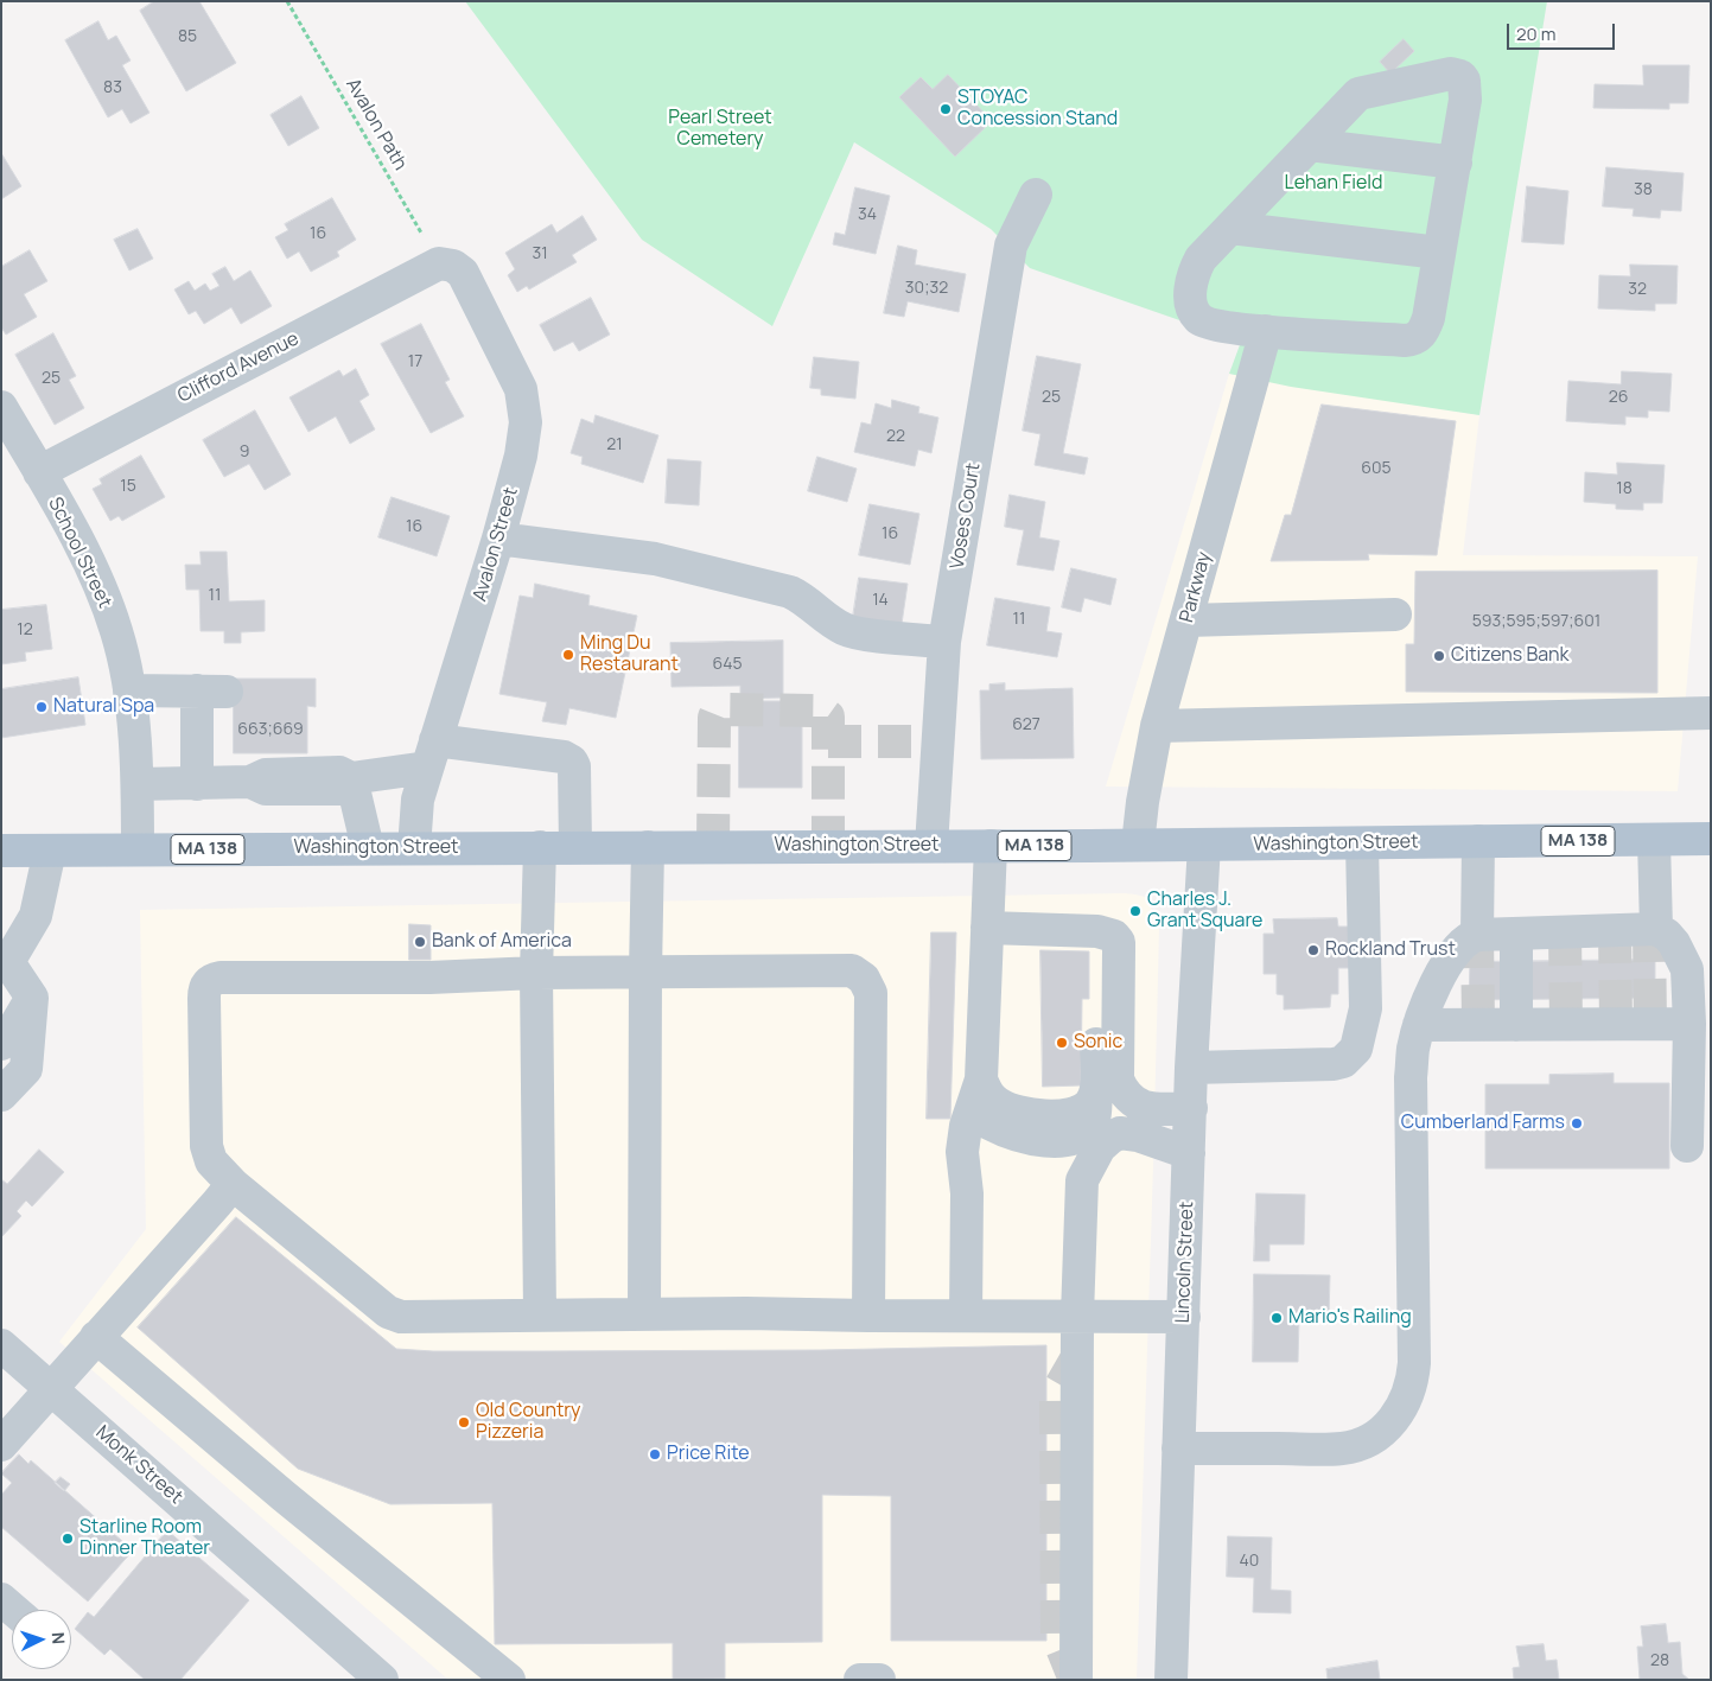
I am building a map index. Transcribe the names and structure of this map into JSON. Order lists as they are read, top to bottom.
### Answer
{
  "streets": {
    "main road": ["MA 138", "Washington Street"],
    "street": [
      "Clifford Avenue",
      "Voses Court",
      "Avalon Street",
      "School Street",
      "Parkway",
      "Lincoln Street",
      "Monk Street"
    ],
    "path": ["Avalon Path"]
  },
  "crossings": [
    ["Avalon Path", "Clifford Avenue"],
    ["Avalon Path", "Avalon Street"],
    ["Clifford Avenue", "Avalon Street"],
    ["Clifford Avenue", "School Street"],
    ["Voses Court", "Washington Street"],
    ["Avalon Street", "Washington Street"],
    ["School Street", "Washington Street"],
    ["Parkway", "Washington Street"],
    ["Washington Street", "Lincoln Street"]
  ],
  "parks": ["Pearl Street Cemetery", "Lehan Field"],
  "places": [
    "STOYAC Concession Stand",
    "Ming Du Restaurant",
    "Citizens Bank",
    "Natural Spa",
    "Charles J. Grant Square",
    "Bank of America",
    "Rockland Trust",
    "Sonic",
    "Cumberland Farms",
    "Mario's Railing",
    "Old Country Pizzeria",
    "Price Rite",
    "Starline Room Dinner Theater"
  ],
  "house_numbers": [
    "85",
    "83",
    "38",
    "34",
    "16",
    "31",
    "30;32",
    "32",
    "17",
    "25",
    "25",
    "26",
    "22",
    "21",
    "9",
    "605",
    "15",
    "18",
    "16",
    "16",
    "11",
    "14",
    "11",
    "593;595;597;601",
    "12",
    "645",
    "627",
    "663;669",
    "40",
    "28"
  ],
  "scale_bar": "20 m",
  "north": "right"
}
